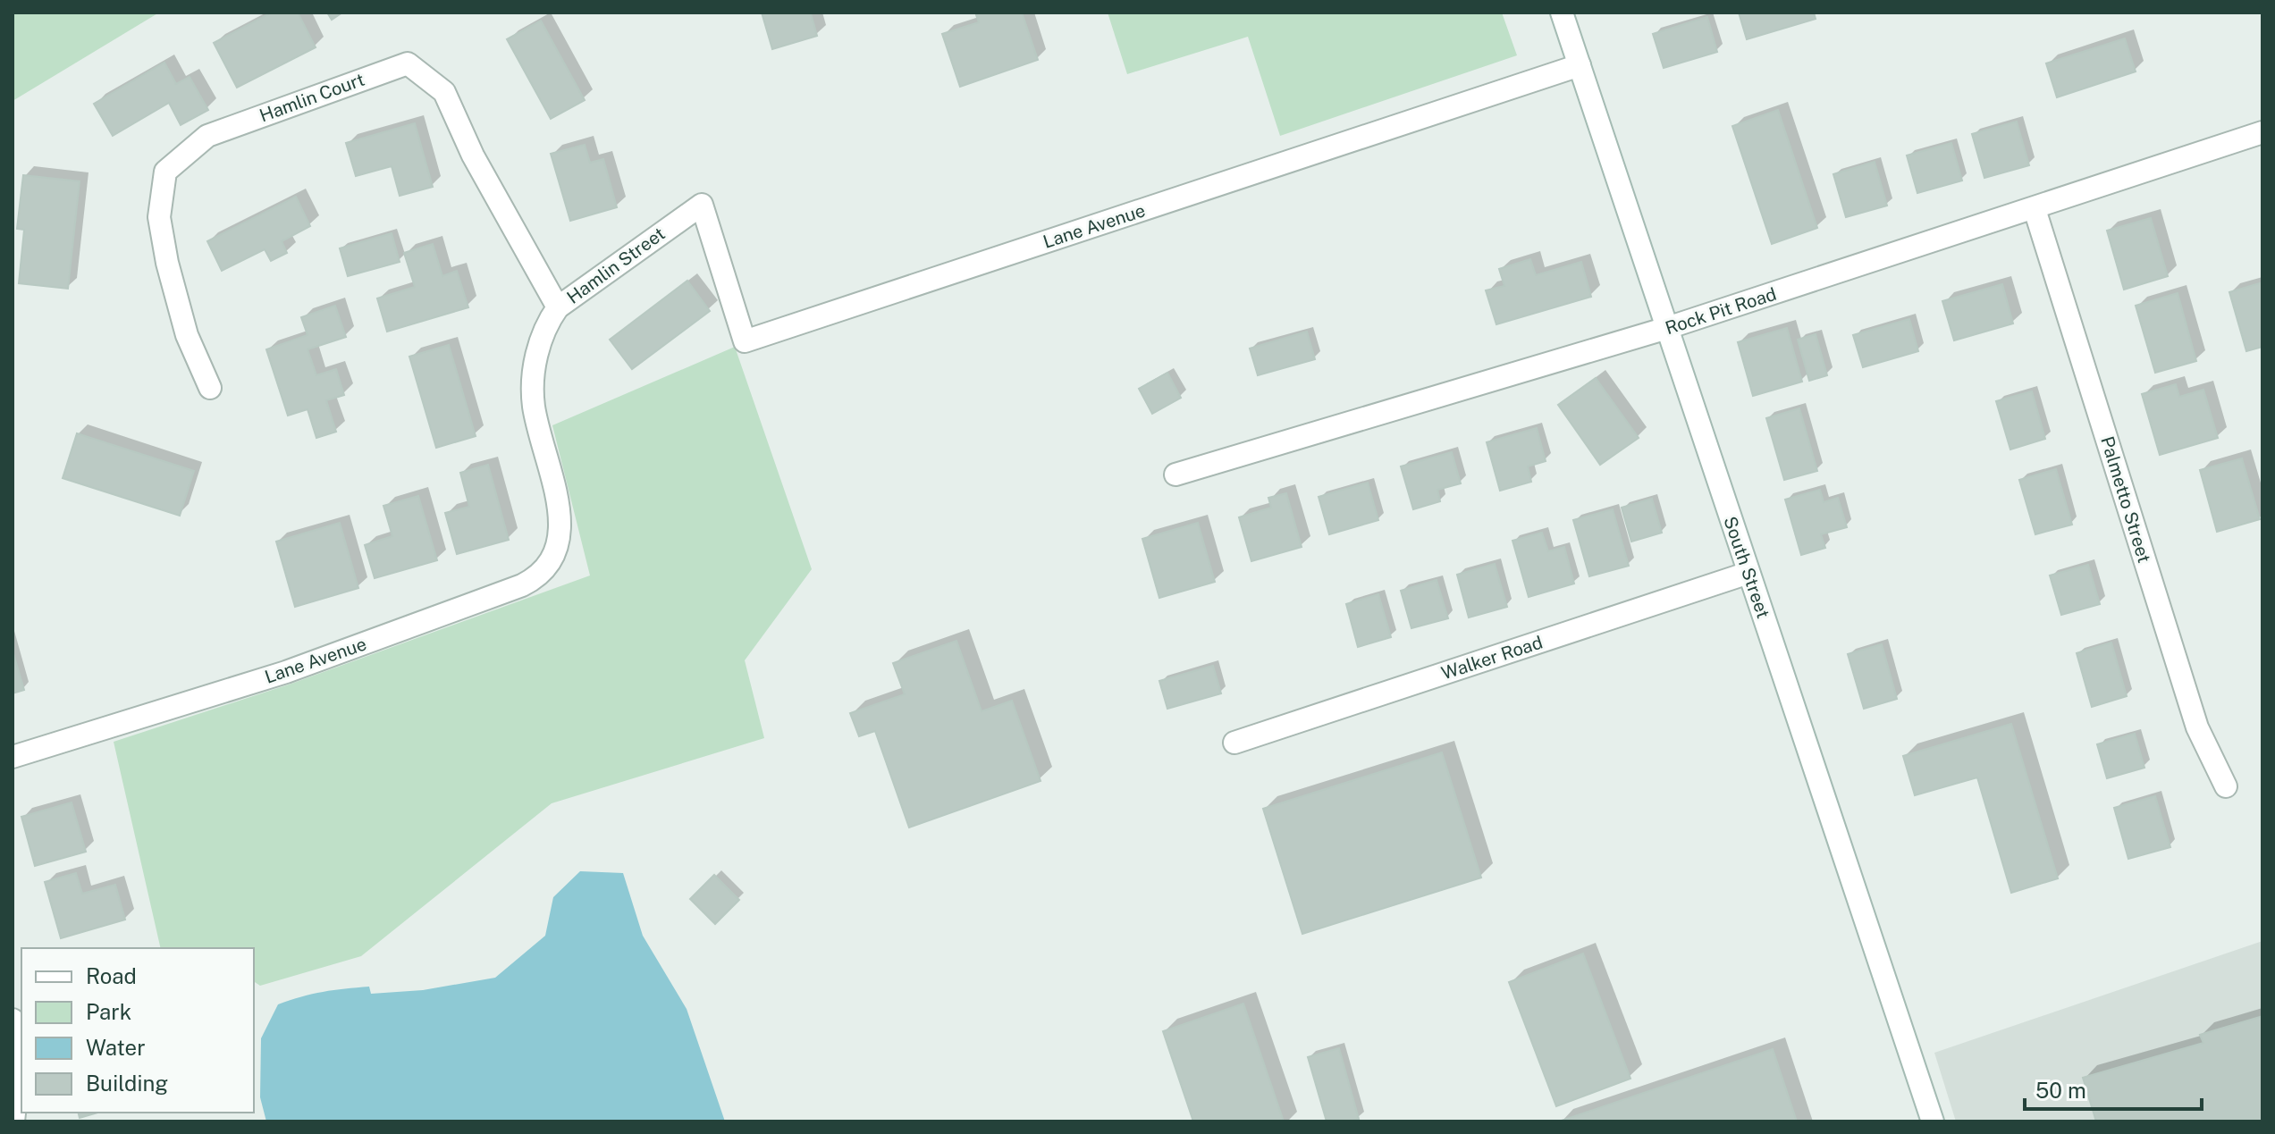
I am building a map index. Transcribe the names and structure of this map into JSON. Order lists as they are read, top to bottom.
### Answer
{
  "streets": {
    "street": [
      "Hamlin Court",
      "Lane Avenue",
      "Hamlin Street",
      "Rock Pit Road",
      "Palmetto Street",
      "South Street",
      "Walker Road"
    ]
  },
  "crossings": [
    ["Hamlin Court", "Hamlin Street"],
    ["Lane Avenue", "Hamlin Street"],
    ["Lane Avenue", "South Street"],
    ["Rock Pit Road", "Palmetto Street"],
    ["Rock Pit Road", "South Street"],
    ["South Street", "Walker Road"]
  ],
  "legend": [
    "Road",
    "Park",
    "Water",
    "Building"
  ],
  "scale_bar": "50 m"
}
